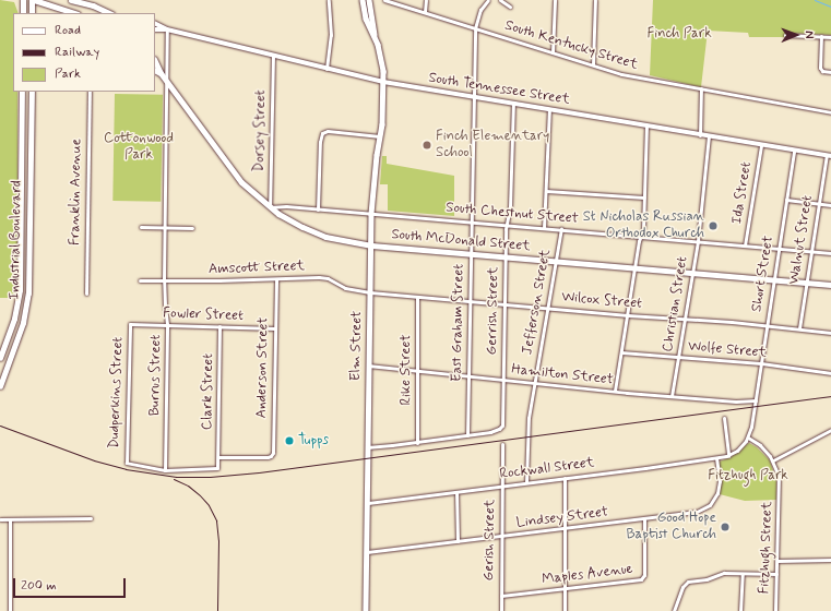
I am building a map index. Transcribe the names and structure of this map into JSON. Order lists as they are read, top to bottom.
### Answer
{
  "streets": {
    "main road": ["Industrial Boulevard", "South McDonald Street", "Elm Street"],
    "street": [
      "South Kentucky Street",
      "South Tennessee Street",
      "Dorsey Street",
      "Franklin Avenue",
      "Ida Street",
      "South Chestnut Street",
      "Walnut Street",
      "Amscott Street",
      "Short Street",
      "Wilcox Street",
      "Jefferson Street",
      "Christian Street",
      "Gerrish Street",
      "Fowler Street",
      "East Graham Street",
      "Wolfe Street",
      "Anderson Street",
      "Rike Street",
      "Burrus Street",
      "Hamilton Street",
      "Clark Street",
      "Dudperkins Street",
      "Rockwall Street",
      "Lindsey Street",
      "Gerish Street",
      "Fitzhugh Street",
      "Maples Avenue"
    ]
  },
  "crossings": [
    ["South Kentucky Street", "East Graham Street"],
    ["South Tennessee Street", "Dorsey Street"],
    ["South Tennessee Street", "Ida Street"],
    ["South Tennessee Street", "Walnut Street"],
    ["South Tennessee Street", "Short Street"],
    ["South Tennessee Street", "Jefferson Street"],
    ["South Tennessee Street", "Christian Street"],
    ["South Tennessee Street", "Gerrish Street"],
    ["South Tennessee Street", "East Graham Street"],
    ["South Tennessee Street", "Elm Street"],
    ["South Tennessee Street", "Burrus Street"],
    ["Dorsey Street", "South Chestnut Street"],
    ["Dorsey Street", "South McDonald Street"],
    ["Ida Street", "South Chestnut Street"],
    ["South Chestnut Street", "Walnut Street"],
    ["South Chestnut Street", "South McDonald Street"],
    ["South Chestnut Street", "Short Street"],
    ["South Chestnut Street", "Jefferson Street"],
    ["South Chestnut Street", "Christian Street"],
    ["South Chestnut Street", "Gerrish Street"],
    ["South Chestnut Street", "East Graham Street"],
    ["South Chestnut Street", "Elm Street"],
    ["Walnut Street", "South McDonald Street"],
    ["Walnut Street", "Wilcox Street"],
    ["South McDonald Street", "Short Street"],
    ["South McDonald Street", "Jefferson Street"],
    ["South McDonald Street", "Christian Street"],
    ["South McDonald Street", "Gerrish Street"],
    ["South McDonald Street", "East Graham Street"],
    ["South McDonald Street", "Elm Street"],
    ["South McDonald Street", "Burrus Street"],
    ["Amscott Street", "Wilcox Street"],
    ["Amscott Street", "Elm Street"],
    ["Amscott Street", "Anderson Street"],
    ["Amscott Street", "Burrus Street"],
    ["Short Street", "Wilcox Street"],
    ["Short Street", "Wolfe Street"],
    ["Short Street", "Hamilton Street"],
    ["Wilcox Street", "Jefferson Street"],
    ["Wilcox Street", "Christian Street"],
    ["Wilcox Street", "Gerrish Street"],
    ["Wilcox Street", "East Graham Street"],
    ["Wilcox Street", "Elm Street"],
    ["Wilcox Street", "Rike Street"],
    ["Jefferson Street", "Hamilton Street"],
    ["Jefferson Street", "Rockwall Street"],
    ["Christian Street", "Wolfe Street"],
    ["Christian Street", "Hamilton Street"],
    ["Gerrish Street", "East Graham Street"],
    ["Gerrish Street", "Hamilton Street"],
    ["Fowler Street", "Anderson Street"],
    ["Fowler Street", "Burrus Street"],
    ["Fowler Street", "Clark Street"],
    ["Fowler Street", "Dudperkins Street"],
    ["East Graham Street", "Hamilton Street"],
    ["Elm Street", "Hamilton Street"],
    ["Elm Street", "Rockwall Street"],
    ["Elm Street", "Lindsey Street"],
    ["Anderson Street", "Clark Street"],
    ["Rike Street", "Hamilton Street"],
    ["Burrus Street", "Dudperkins Street"],
    ["Rockwall Street", "Lindsey Street"],
    ["Rockwall Street", "Gerish Street"],
    ["Lindsey Street", "Gerish Street"],
    ["Lindsey Street", "Maples Avenue"],
    ["Gerish Street", "Maples Avenue"]
  ],
  "parks": ["Finch Park", "Cottonwood Park", "Fitzhugh Park"],
  "places": [
    "Finch Elementary School",
    "St Nicholas Russian Orthodox Church",
    "Tupps",
    "Good Hope Baptist Church"
  ],
  "legend": ["Road", "Railway", "Park"],
  "scale_bar": "200 m",
  "north": "right"
}
